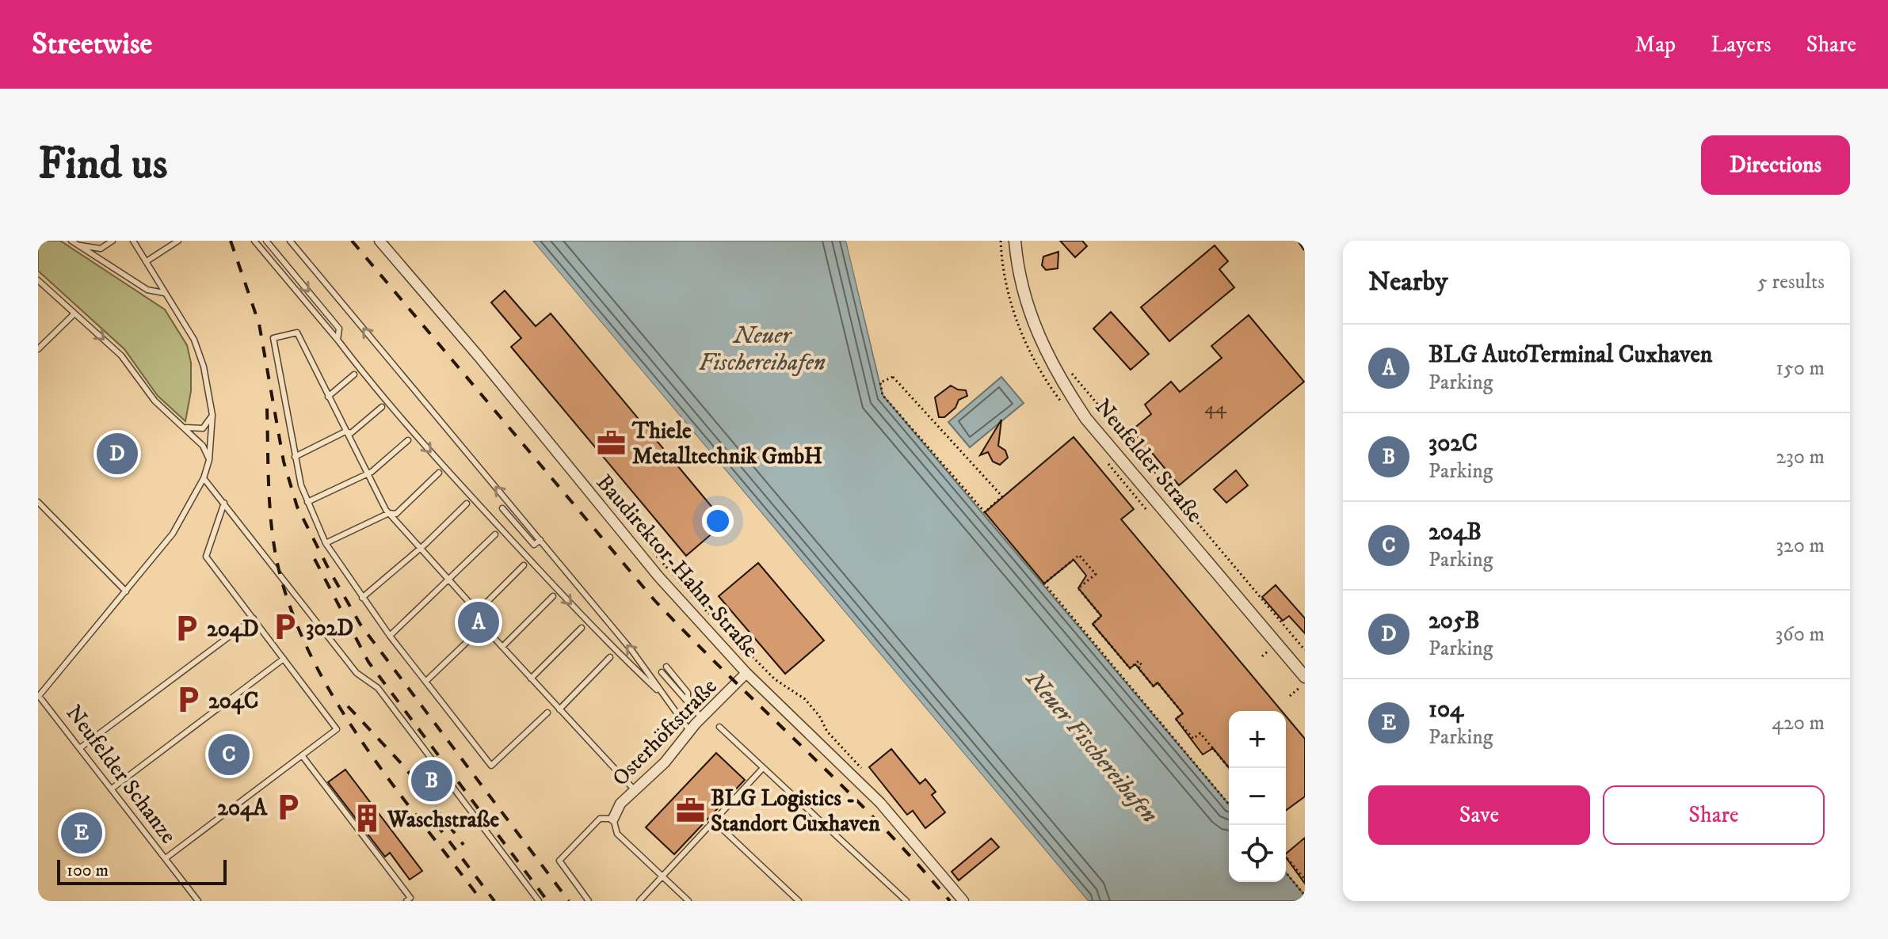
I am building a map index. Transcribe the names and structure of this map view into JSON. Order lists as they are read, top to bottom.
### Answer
{
  "streets": {
    "street": ["Neufelder Straße", "Baudirektor-Hahn-Straße", "Osterhöftstraße"],
    "lane": ["Neufelder Schanze"]
  },
  "crossings": [
    ["Baudirektor-Hahn-Straße", "Osterhöftstraße"]
  ],
  "water": ["Neuer Fischereihafen"],
  "places": {
    "office": ["Thiele Metalltechnik GmbH", "BLG Logistics - Standort Cuxhaven"],
    "parking": [
      "302D",
      "204D",
      "204C",
      "204A"
    ],
    "building": ["Waschstraße"]
  },
  "house_numbers": ["44"],
  "scale_bar": "100 m",
  "page": {
    "header": "Streetwise",
    "nav": ["Map", "Layers", "Share"],
    "buttons": [
      "Directions",
      ["Save", "Share"]
    ],
    "title": "Find us",
    "heading": ["Nearby", "5 results"],
    "list": [
      {
        "mark": "A",
        "name": "BLG AutoTerminal Cuxhaven",
        "note": "Parking",
        "value": "150 m"
      },
      {
        "mark": "B",
        "name": "302C",
        "note": "Parking",
        "value": "230 m"
      },
      {
        "mark": "C",
        "name": "204B",
        "note": "Parking",
        "value": "320 m"
      },
      {
        "mark": "D",
        "name": "205B",
        "note": "Parking",
        "value": "360 m"
      },
      {
        "mark": "E",
        "name": "104",
        "note": "Parking",
        "value": "420 m"
      }
    ],
    "pins": [
      "D",
      "A",
      "C",
      "B",
      "E"
    ],
    "map_buttons": ["+", "−"],
    "scale": "100 m"
  }
}
